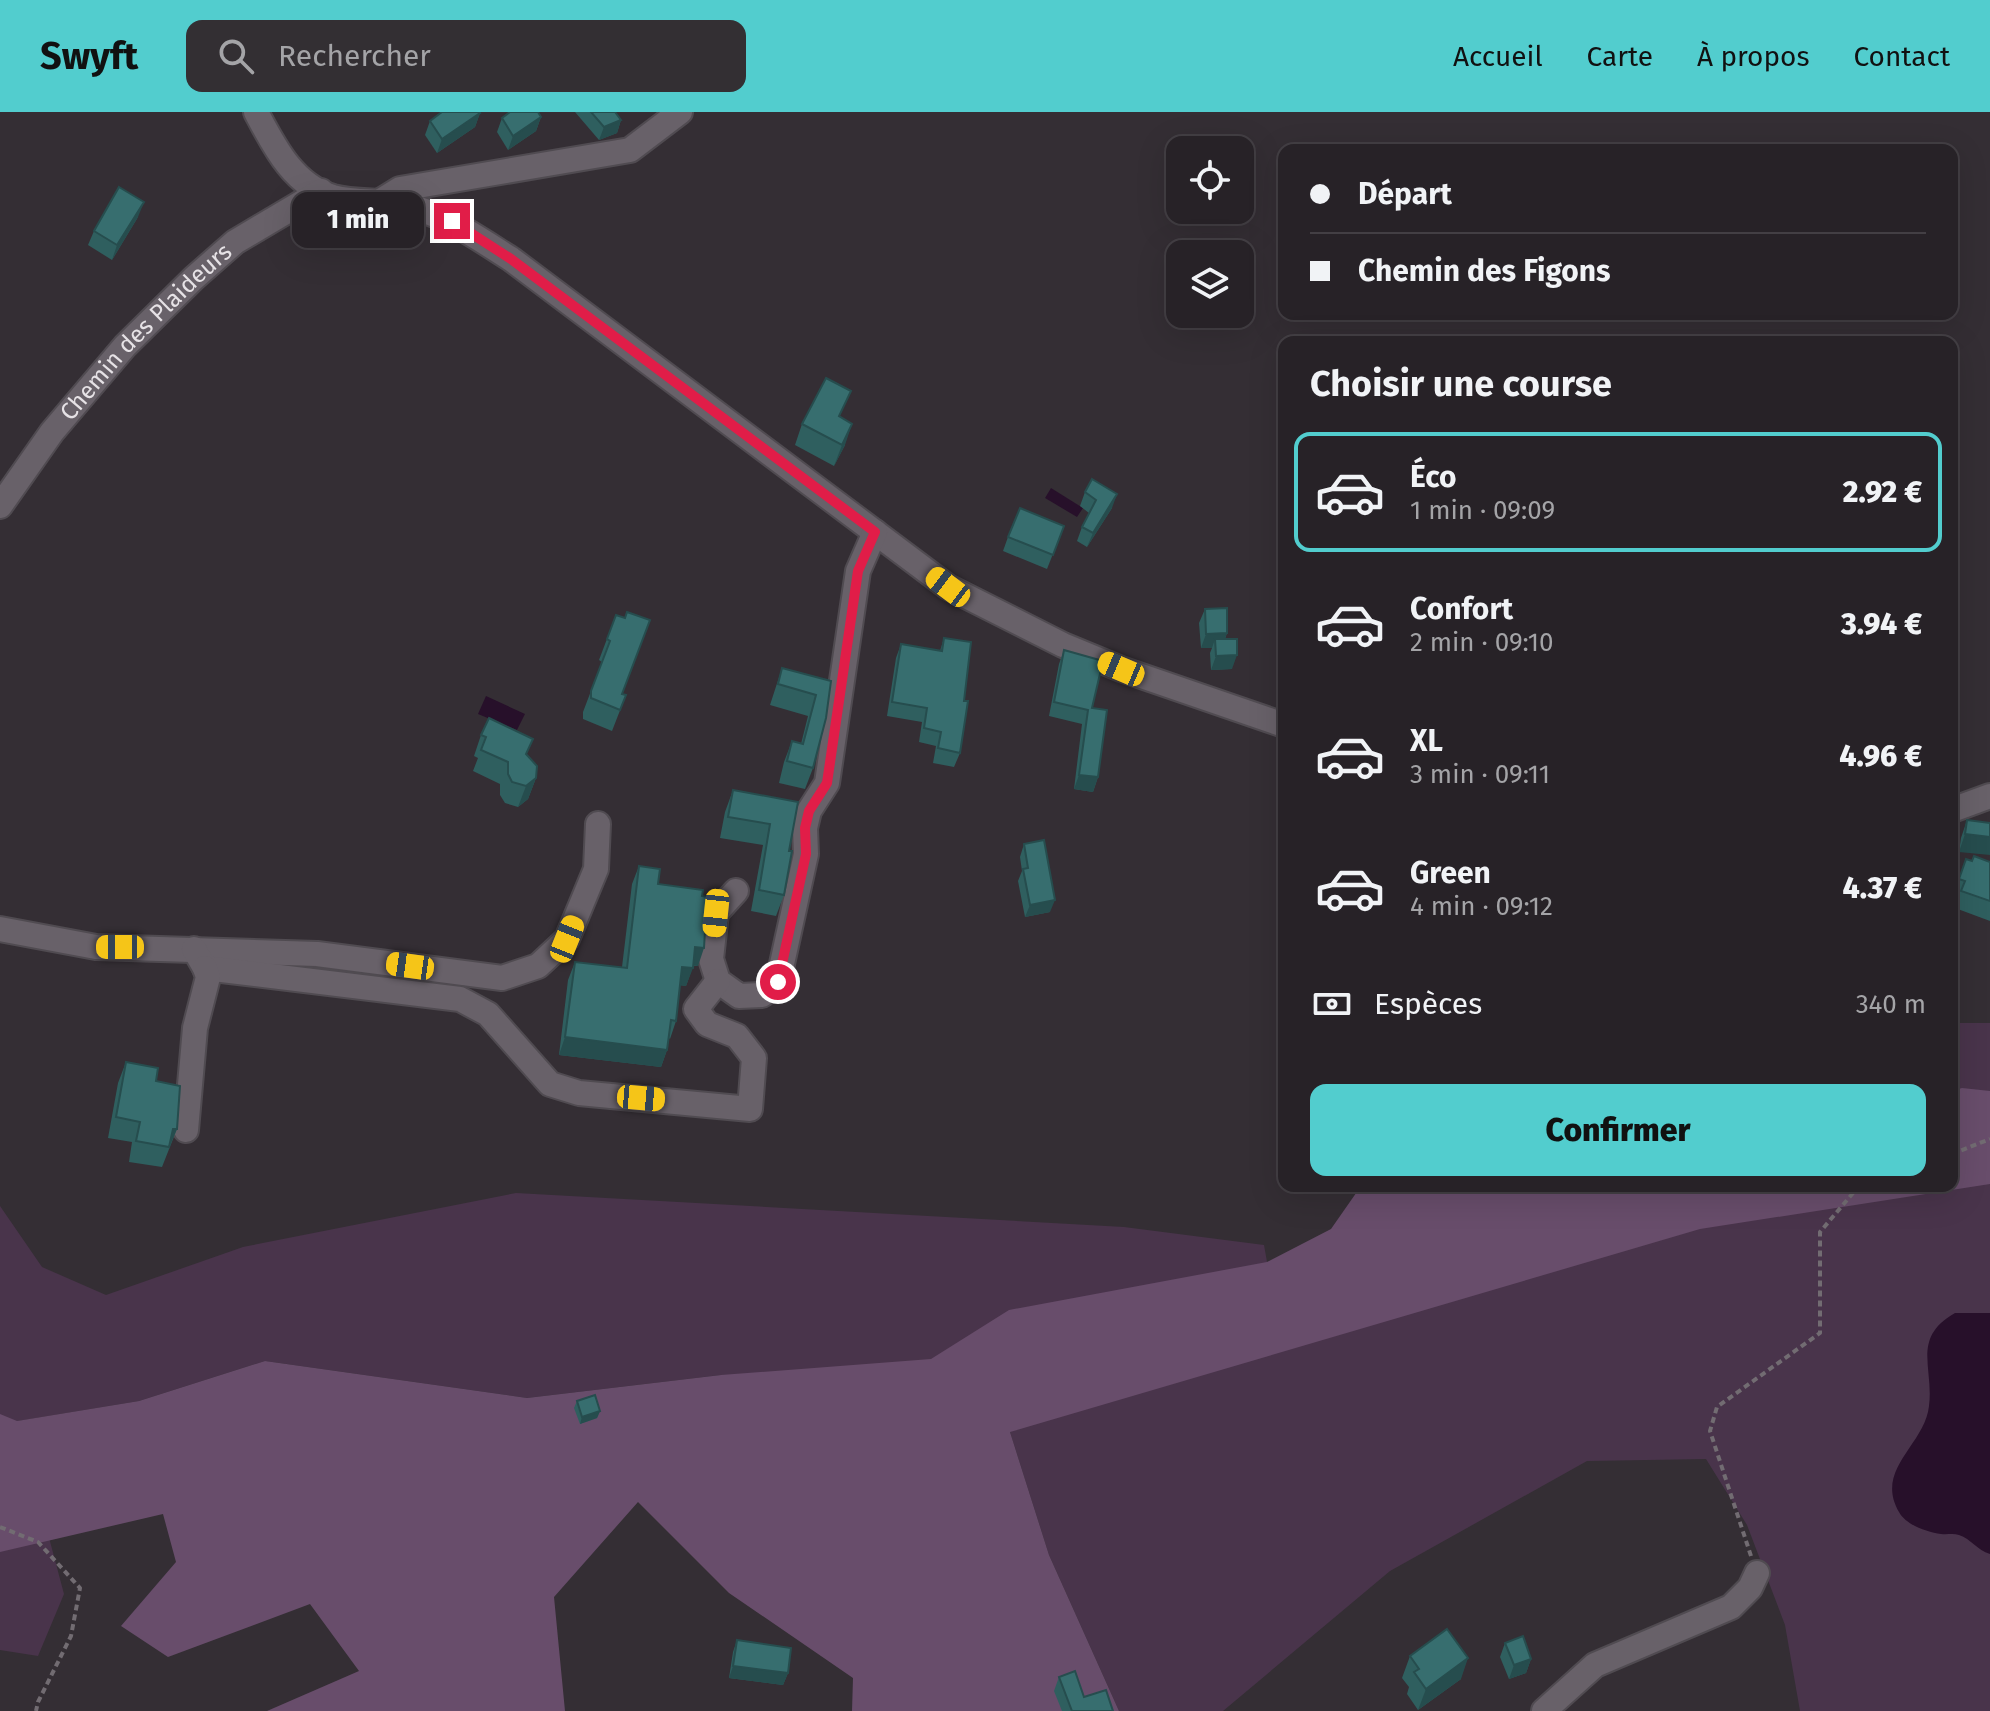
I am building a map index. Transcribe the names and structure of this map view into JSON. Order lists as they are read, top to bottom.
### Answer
{
  "streets": {
    "street": ["Chemin des Plaideurs"]
  },
  "page": {
    "header": "Swyft",
    "search": "Rechercher",
    "nav": [
      "Accueil",
      "Carte",
      "À propos",
      "Contact"
    ],
    "banner": ["Départ", "Chemin des Figons"],
    "bubble": "1 min",
    "heading": "Choisir une course",
    "list": [
      {
        "name": "Éco",
        "note": "1 min · 09:09",
        "value": "2.92 €"
      },
      {
        "name": "Confort",
        "note": "2 min · 09:10",
        "value": "3.94 €"
      },
      {
        "name": "XL",
        "note": "3 min · 09:11",
        "value": "4.96 €"
      },
      {
        "name": "Green",
        "note": "4 min · 09:12",
        "value": "4.37 €"
      }
    ],
    "pay": ["Espèces", "340 m"],
    "buttons": "Confirmer"
  }
}
